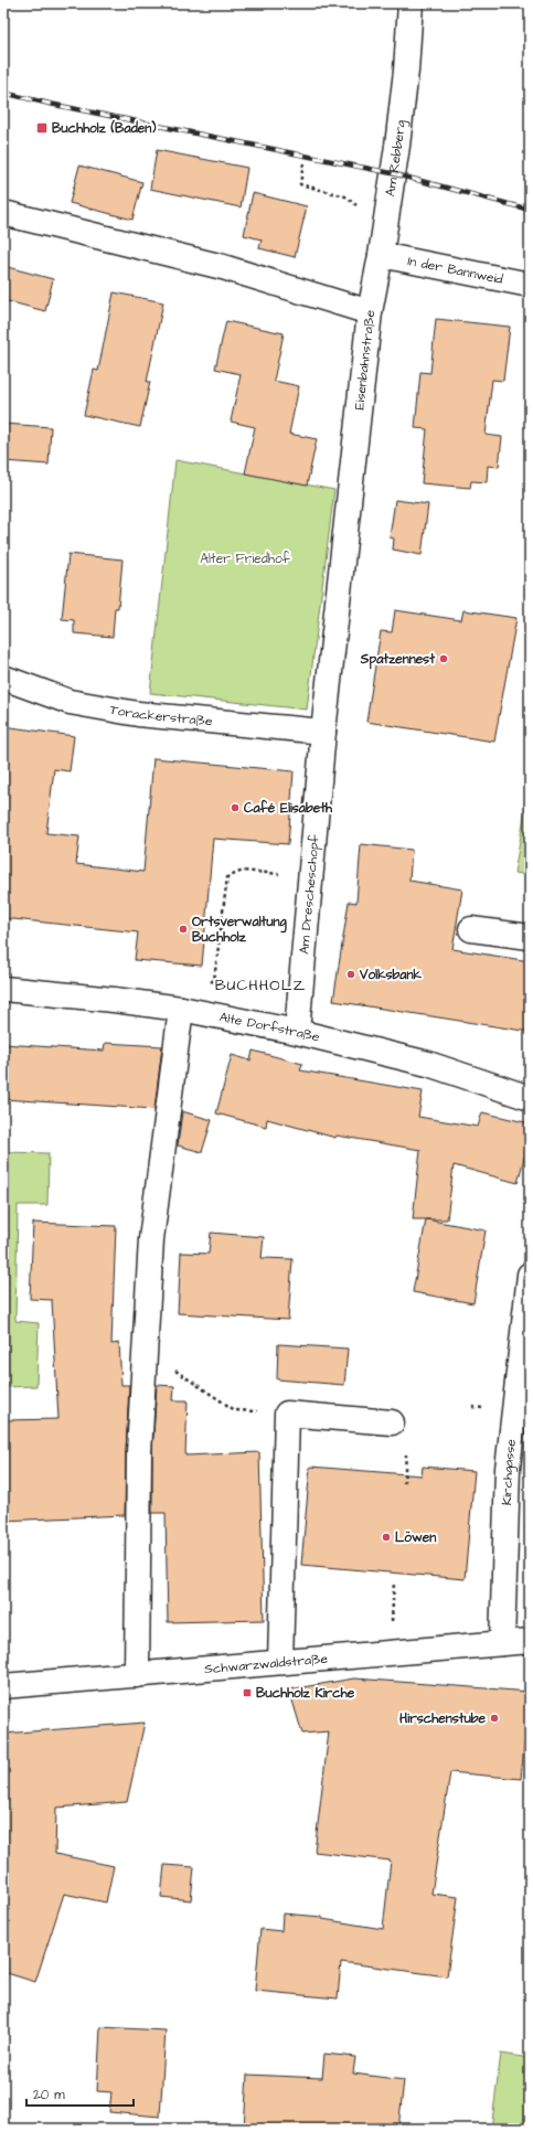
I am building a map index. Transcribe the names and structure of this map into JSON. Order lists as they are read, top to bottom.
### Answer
{
  "streets": {
    "street": [
      "Am Rebberg",
      "In der Bannweid",
      "Eisenbahnstraße",
      "Torackerstraße",
      "Am Drescheschopf",
      "Alte Dorfstraße",
      "Kirchgasse",
      "Schwarzwaldstraße"
    ]
  },
  "crossings": [
    ["Am Rebberg", "In der Bannweid"],
    ["Am Rebberg", "Eisenbahnstraße"],
    ["Eisenbahnstraße", "Torackerstraße"],
    ["Eisenbahnstraße", "Am Drescheschopf"],
    ["Torackerstraße", "Am Drescheschopf"],
    ["Am Drescheschopf", "Alte Dorfstraße"],
    ["Kirchgasse", "Schwarzwaldstraße"]
  ],
  "districts": ["BUCHHOLZ"],
  "parks": ["Alter Friedhof"],
  "places": {
    "transit": ["Buchholz (Baden)", "Buchholz Kirche"],
    "other": [
      "Spatzennest",
      "Café Elisabeth",
      "Ortsverwaltung Buchholz",
      "Volksbank",
      "Löwen",
      "Hirschenstube"
    ]
  },
  "scale_bar": "20 m"
}
